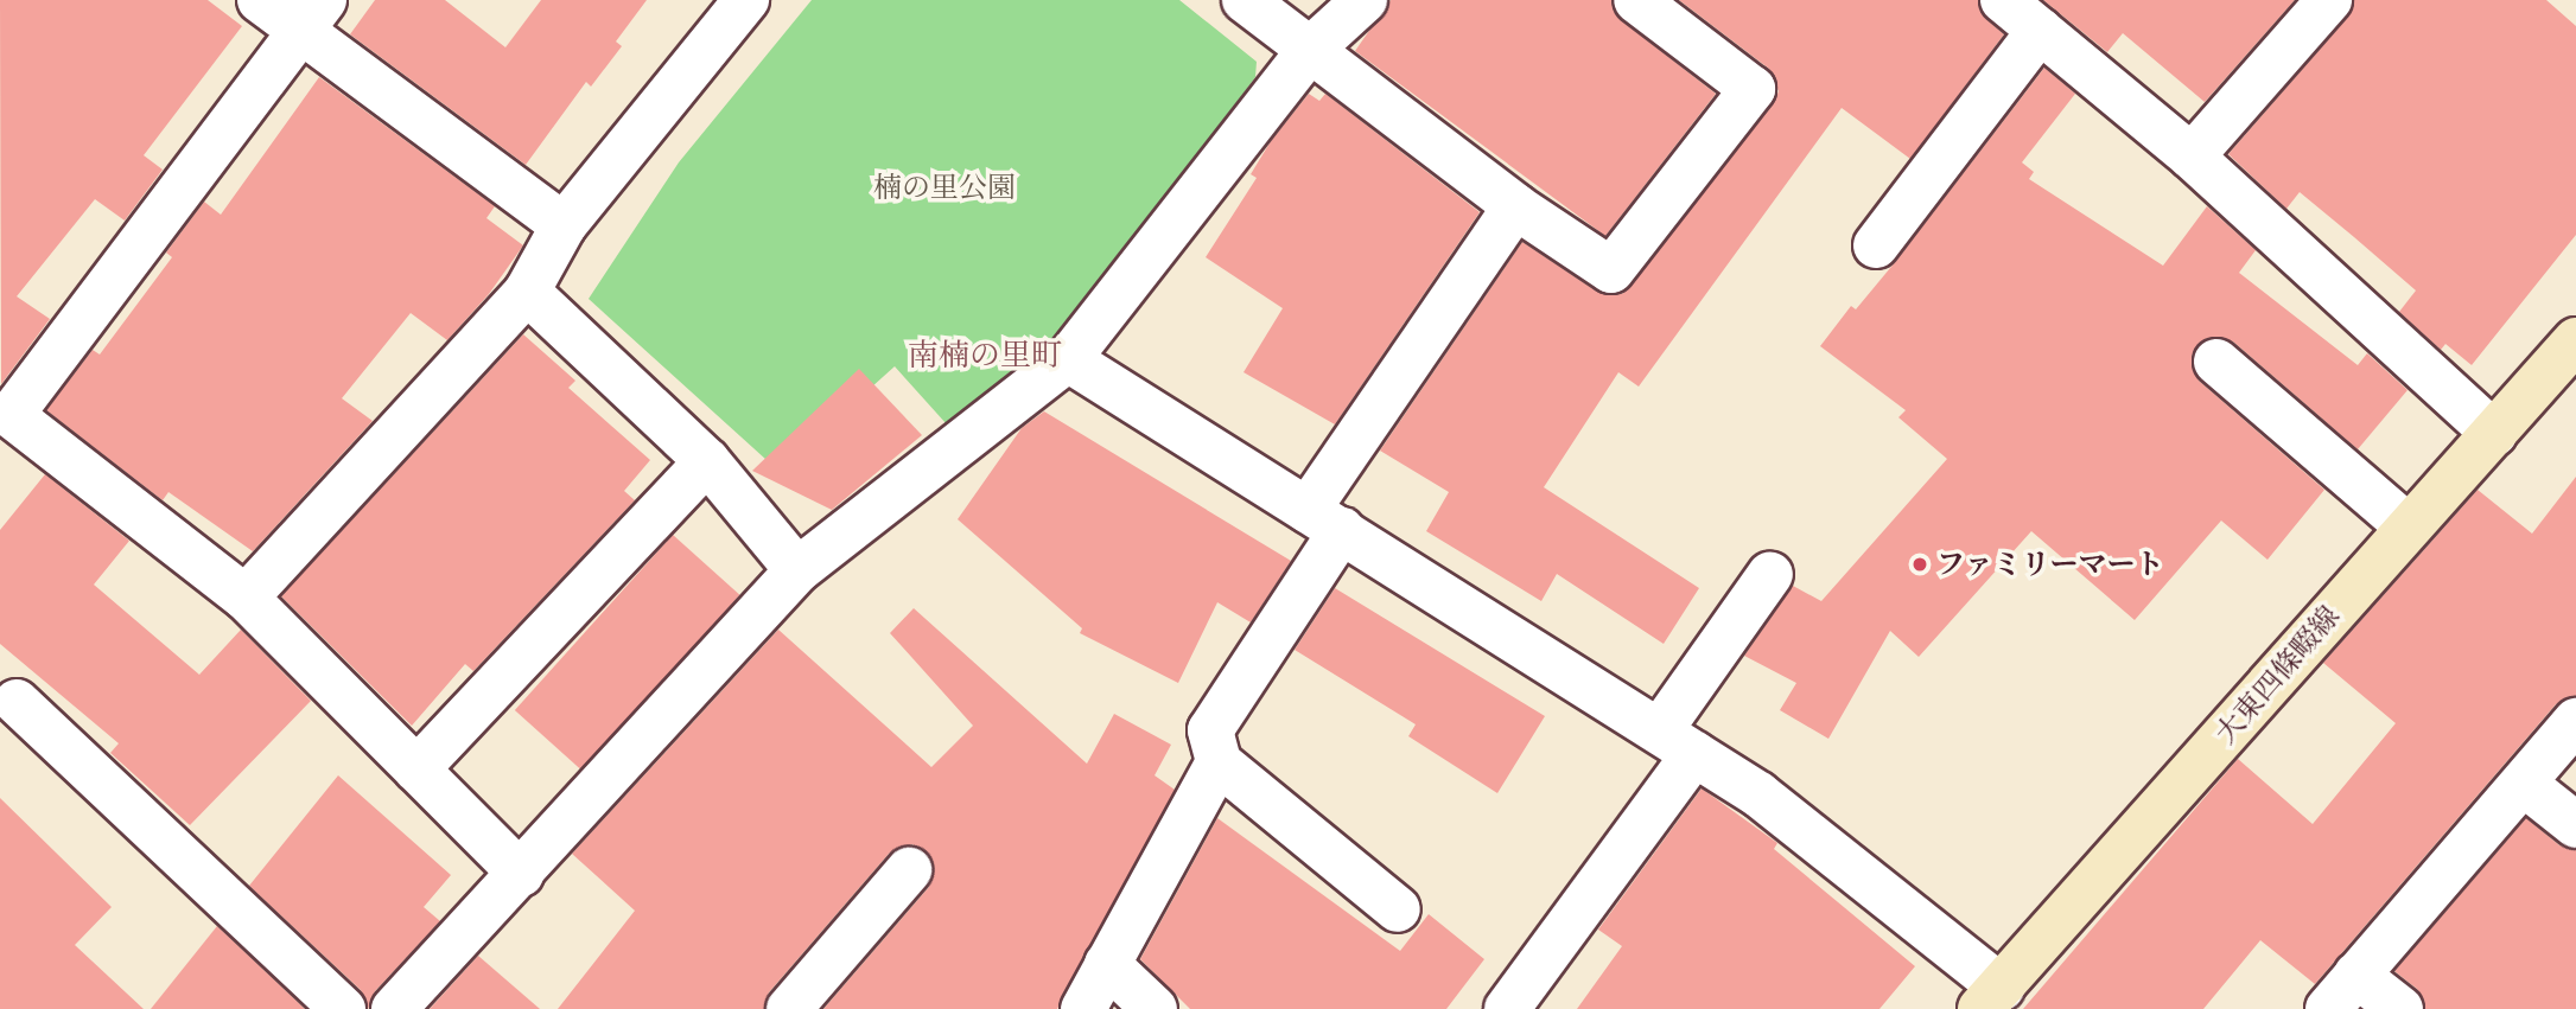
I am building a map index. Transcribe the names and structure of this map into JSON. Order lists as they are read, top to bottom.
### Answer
{
  "streets": {
    "main road": ["大東四條畷線"]
  },
  "districts": ["南楠の里町"],
  "parks": ["楠の里公園"],
  "places": ["ファミリーマート"]
}
